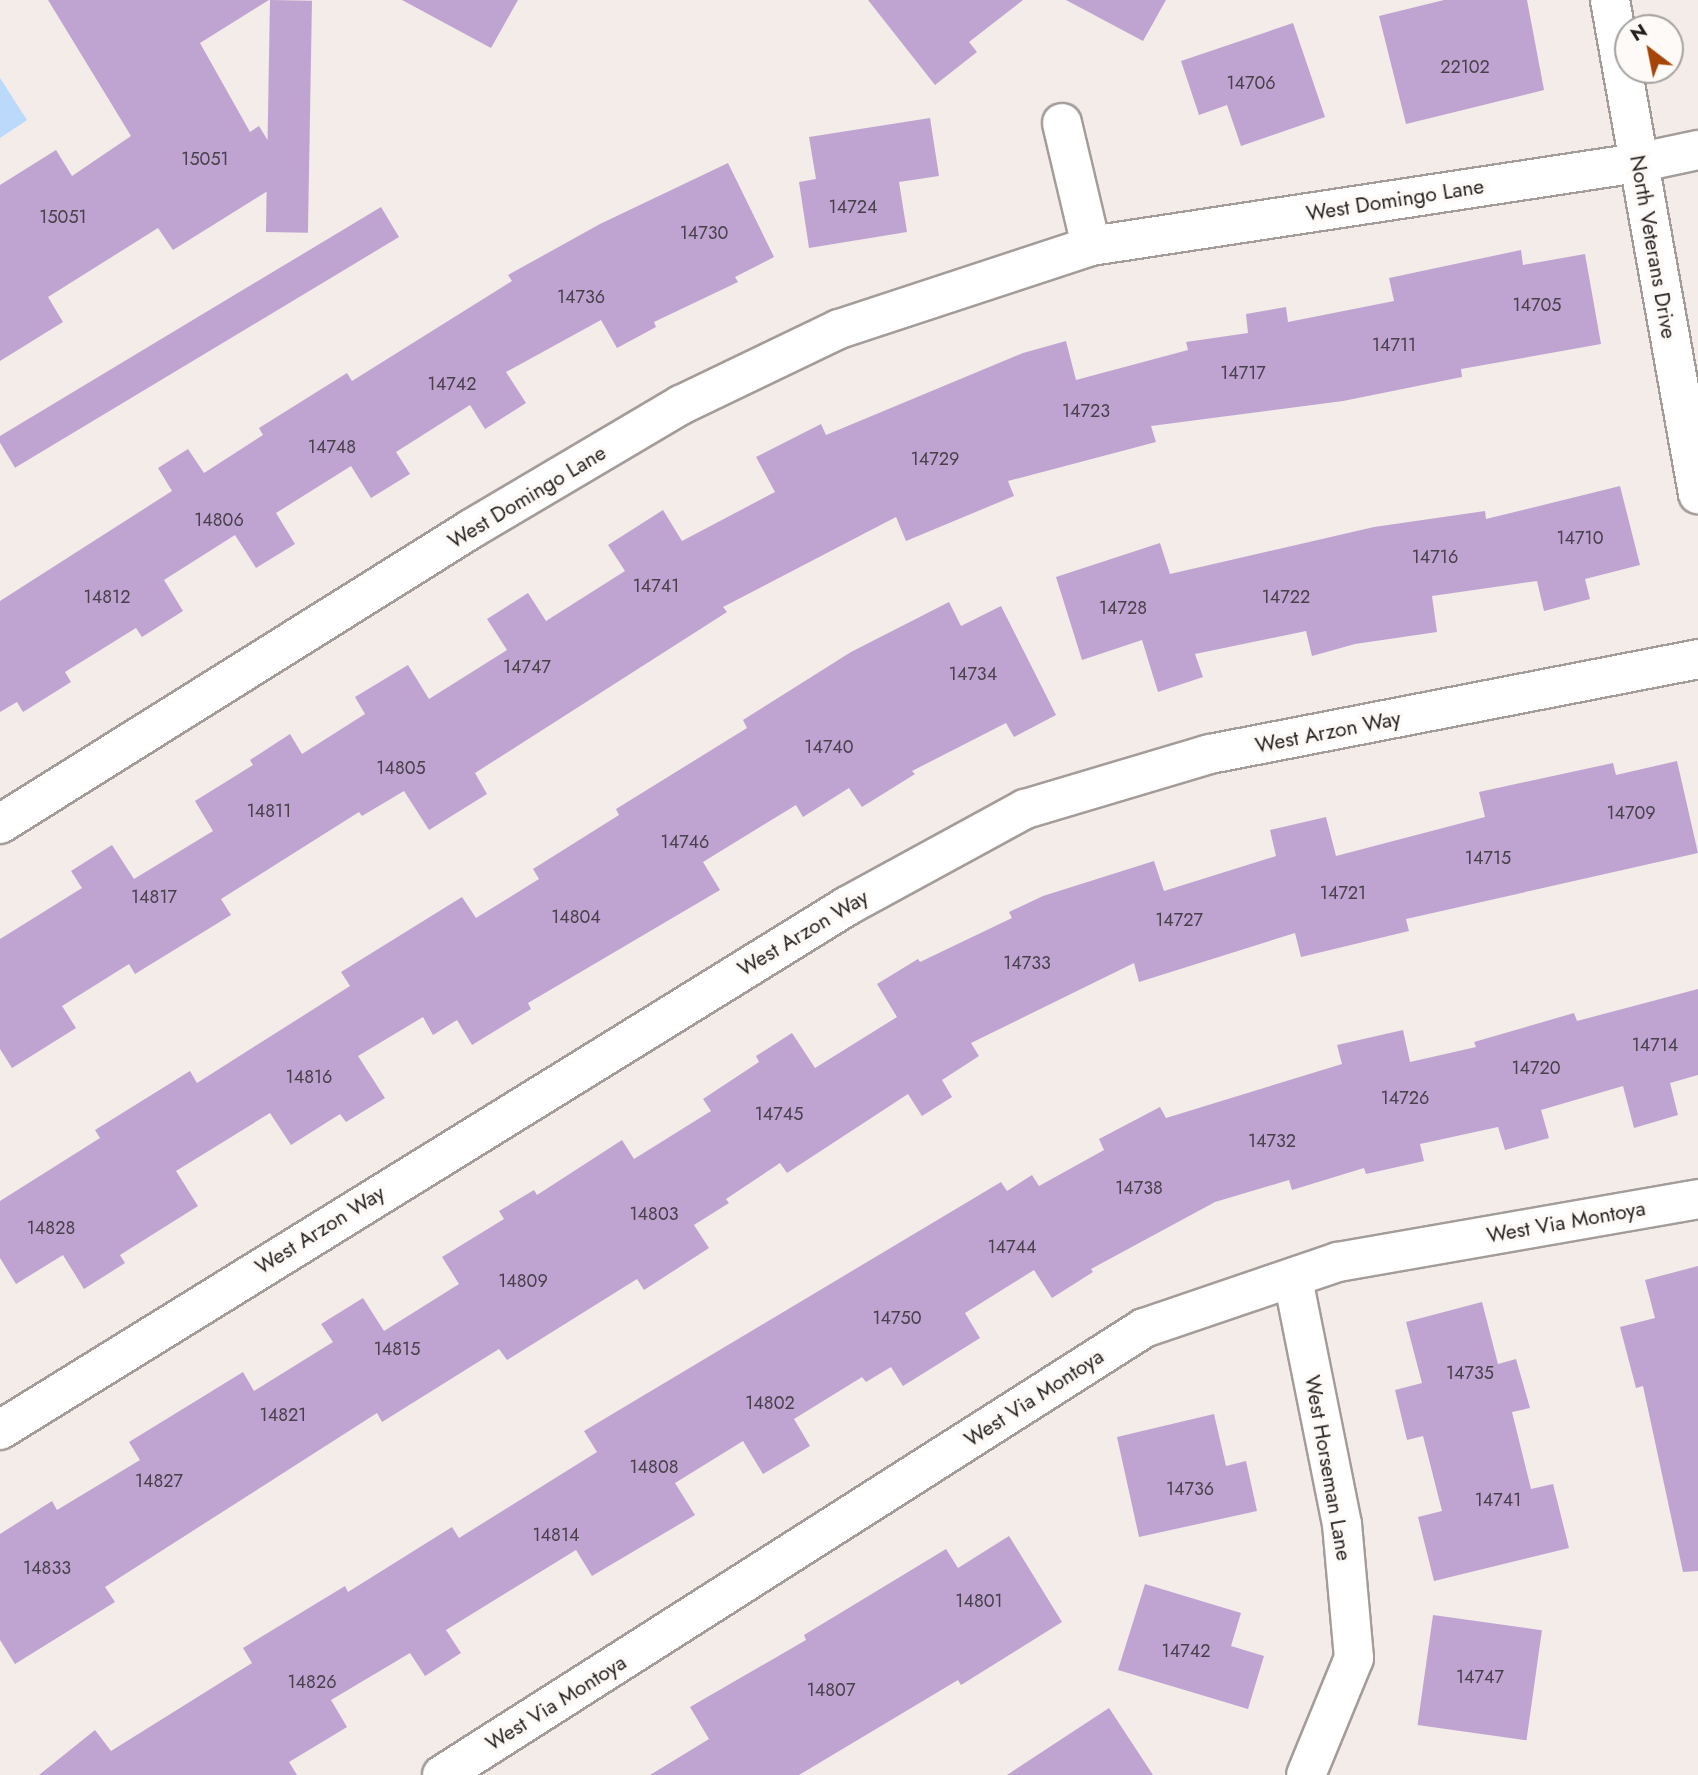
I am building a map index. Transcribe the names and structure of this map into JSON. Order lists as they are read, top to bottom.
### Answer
{
  "streets": {
    "street": [
      "West Domingo Lane",
      "North Veterans Drive",
      "West Arzon Way",
      "West Via Montoya",
      "West Horseman Lane"
    ]
  },
  "crossings": [
    ["West Domingo Lane", "North Veterans Drive"],
    ["West Via Montoya", "West Horseman Lane"]
  ],
  "house_numbers": [
    "22102",
    "14706",
    "15051",
    "14724",
    "15051",
    "14730",
    "14736",
    "14705",
    "14711",
    "14717",
    "14742",
    "14723",
    "14748",
    "14729",
    "14806",
    "14710",
    "14716",
    "14741",
    "14812",
    "14722",
    "14728",
    "14747",
    "14734",
    "14740",
    "14805",
    "14811",
    "14709",
    "14746",
    "14715",
    "14721",
    "14817",
    "14804",
    "14727",
    "14733",
    "14714",
    "14720",
    "14816",
    "14726",
    "14745",
    "14732",
    "14738",
    "14803",
    "14828",
    "14744",
    "14809",
    "14750",
    "14815",
    "14735",
    "14802",
    "14821",
    "14808",
    "14827",
    "14736",
    "14741",
    "14814",
    "14833",
    "14801",
    "14742",
    "14747",
    "14826",
    "14807"
  ],
  "north": "top left"
}
